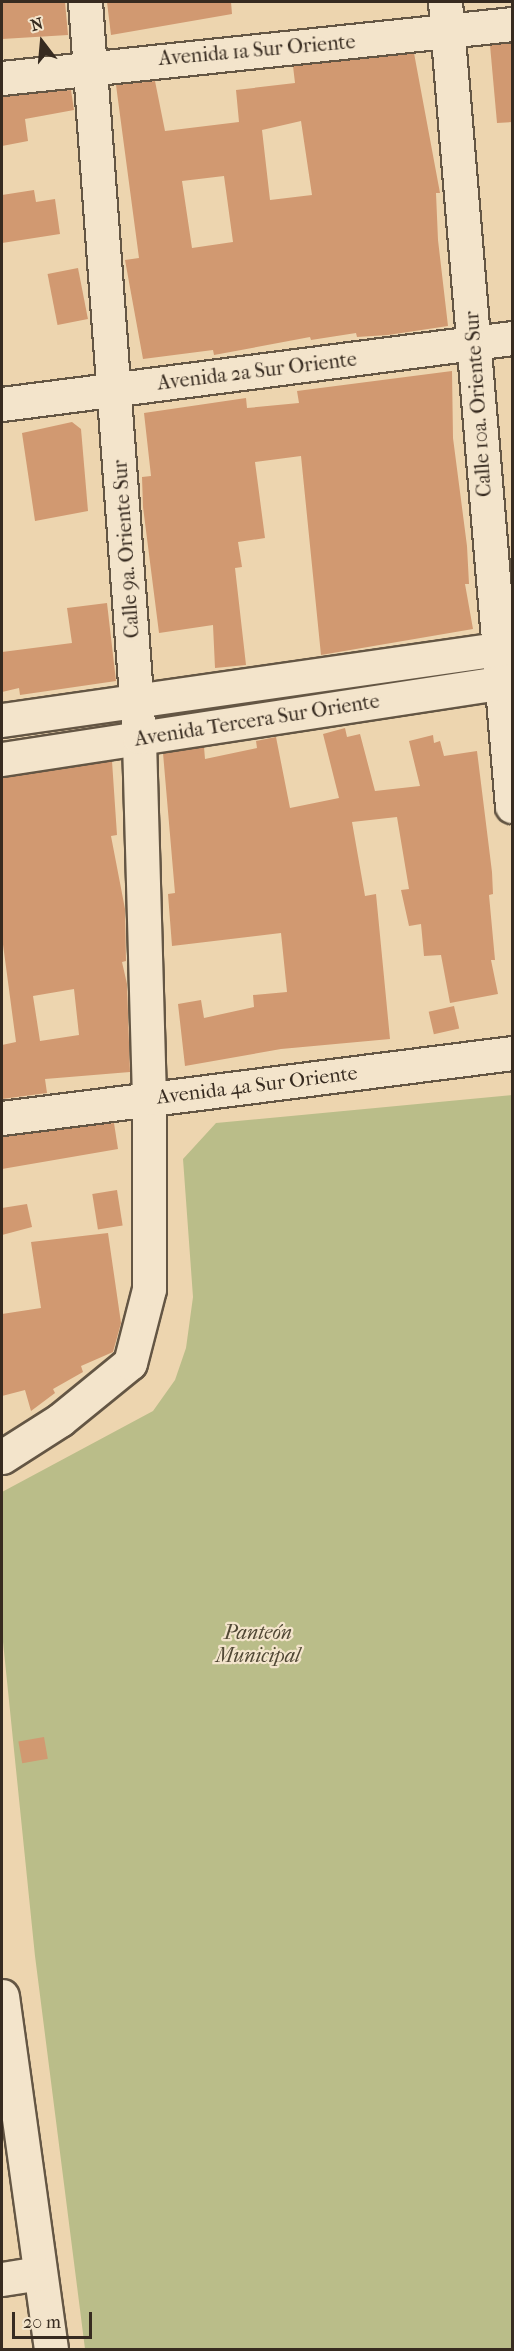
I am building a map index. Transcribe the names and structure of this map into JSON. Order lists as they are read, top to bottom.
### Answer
{
  "streets": {
    "street": [
      "Avenida 1a Sur Oriente",
      "Avenida 2a Sur Oriente",
      "Calle 10a. Oriente Sur",
      "Calle 9a. Oriente Sur",
      "Avenida Tercera Sur Oriente",
      "Avenida 4a Sur Oriente"
    ]
  },
  "crossings": [
    ["Avenida 1a Sur Oriente", "Calle 10a. Oriente Sur"],
    ["Avenida 1a Sur Oriente", "Calle 9a. Oriente Sur"],
    ["Avenida 2a Sur Oriente", "Calle 10a. Oriente Sur"],
    ["Avenida 2a Sur Oriente", "Calle 9a. Oriente Sur"],
    ["Calle 10a. Oriente Sur", "Avenida Tercera Sur Oriente"],
    ["Calle 9a. Oriente Sur", "Avenida Tercera Sur Oriente"],
    ["Calle 9a. Oriente Sur", "Avenida 4a Sur Oriente"]
  ],
  "parks": ["Panteón Municipal"],
  "scale_bar": "20 m",
  "north": "top"
}
